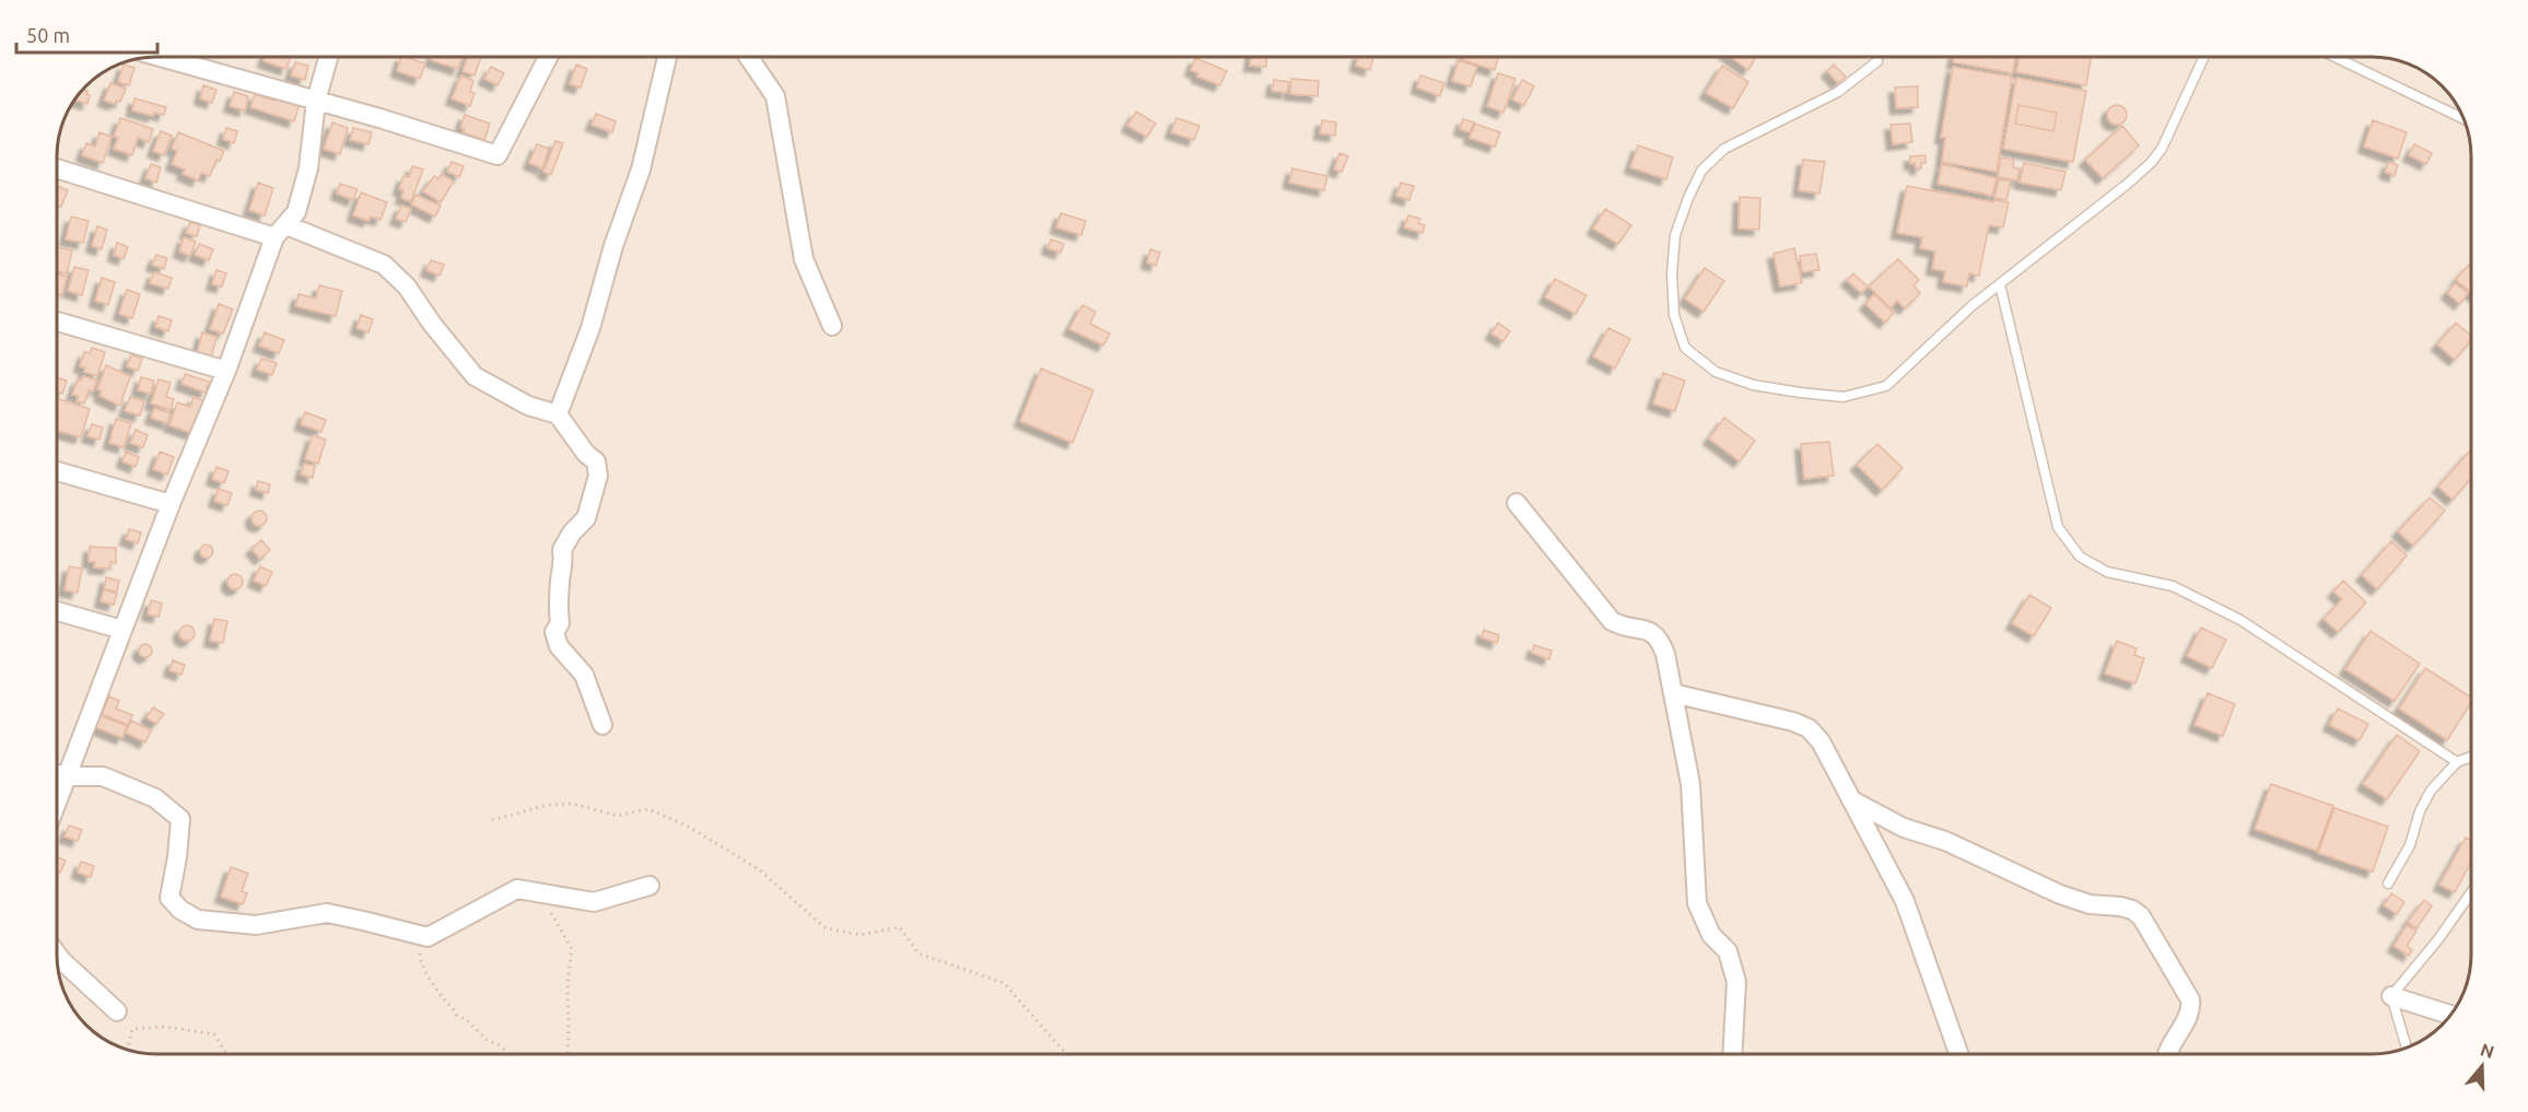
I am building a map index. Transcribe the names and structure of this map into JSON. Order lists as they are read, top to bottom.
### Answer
{
  "scale_bar": "50 m",
  "north": "top"
}
